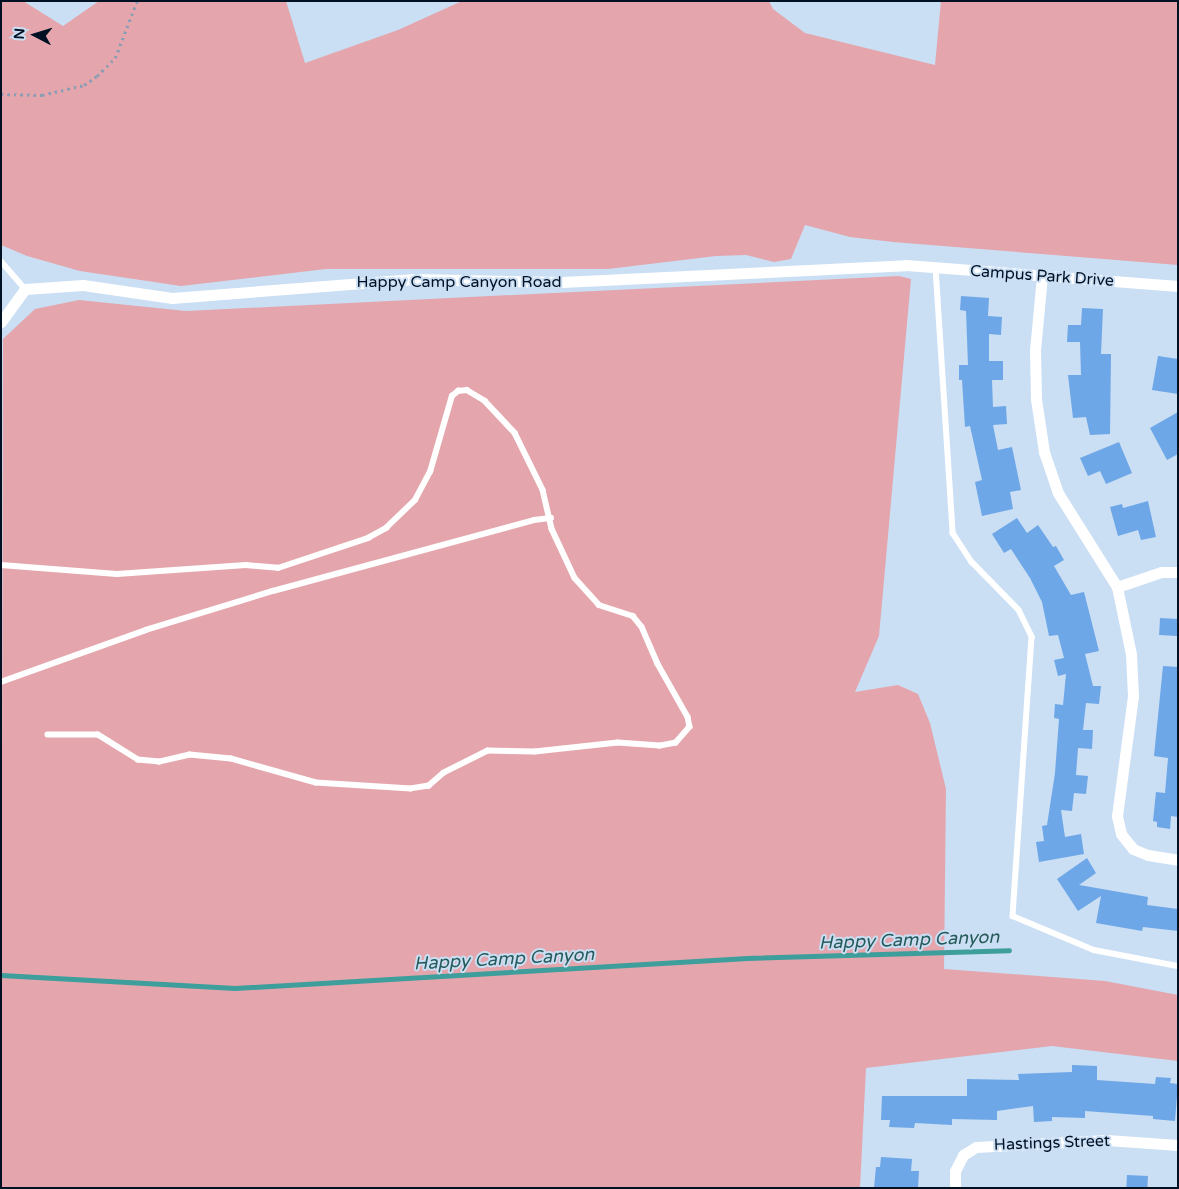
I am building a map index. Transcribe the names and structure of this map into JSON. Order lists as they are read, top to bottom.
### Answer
{
  "streets": {
    "street": ["Campus Park Drive", "Happy Camp Canyon Road", "Hastings Street"]
  },
  "crossings": [
    ["Campus Park Drive", "Happy Camp Canyon Road"]
  ],
  "water": ["Happy Camp Canyon"],
  "north": "left"
}
